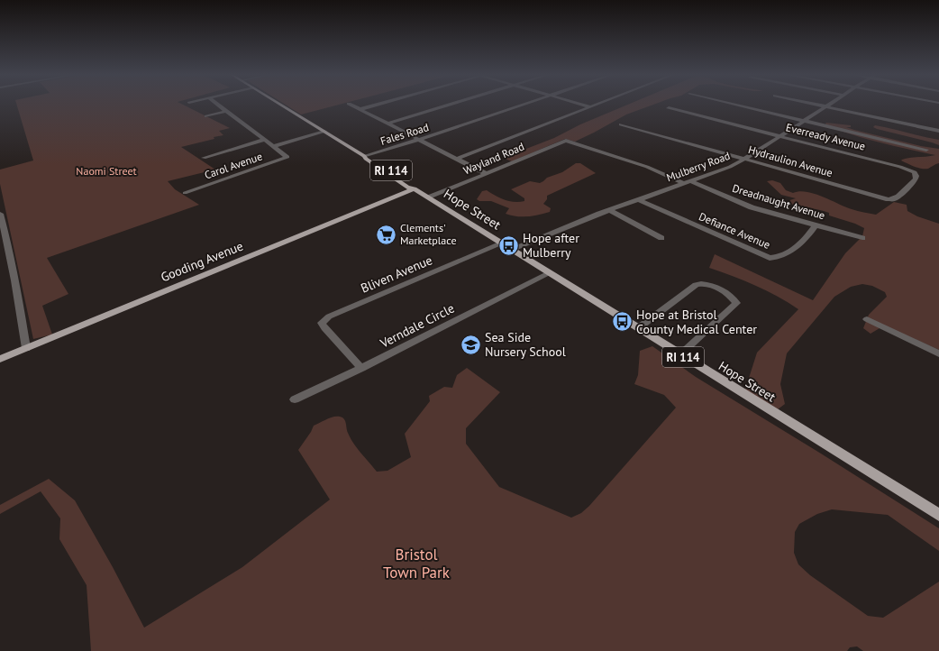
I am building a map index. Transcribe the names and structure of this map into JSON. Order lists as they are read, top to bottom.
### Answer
{
  "streets": {
    "main road": ["RI 114", "Hope Street", "Gooding Avenue"],
    "street": [
      "Fales Road",
      "Everready Avenue",
      "Wayland Road",
      "Hydraulion Avenue",
      "Carol Avenue",
      "Mulberry Road",
      "Dreadnaught Avenue",
      "Defiance Avenue",
      "Bliven Avenue",
      "Verndale Circle"
    ]
  },
  "crossings": [
    ["Fales Road", "Hope Street"],
    ["Everready Avenue", "Hydraulion Avenue"],
    ["Everready Avenue", "Mulberry Road"],
    ["Wayland Road", "Mulberry Road"],
    ["Wayland Road", "Hope Street"],
    ["Hydraulion Avenue", "Mulberry Road"],
    ["Mulberry Road", "Dreadnaught Avenue"],
    ["Mulberry Road", "Hope Street"],
    ["Mulberry Road", "Defiance Avenue"],
    ["Dreadnaught Avenue", "Defiance Avenue"],
    ["Hope Street", "Gooding Avenue"],
    ["Hope Street", "Bliven Avenue"],
    ["Hope Street", "Verndale Circle"],
    ["Bliven Avenue", "Verndale Circle"]
  ],
  "parks": ["Naomi Street", "Bristol Town Park"],
  "places": {
    "supermarket": ["Clements' Marketplace"],
    "bus stop": ["Hope after Mulberry", "Hope at Bristol County Medical Center"],
    "school or university": ["Sea Side Nursery School"]
  }
}
